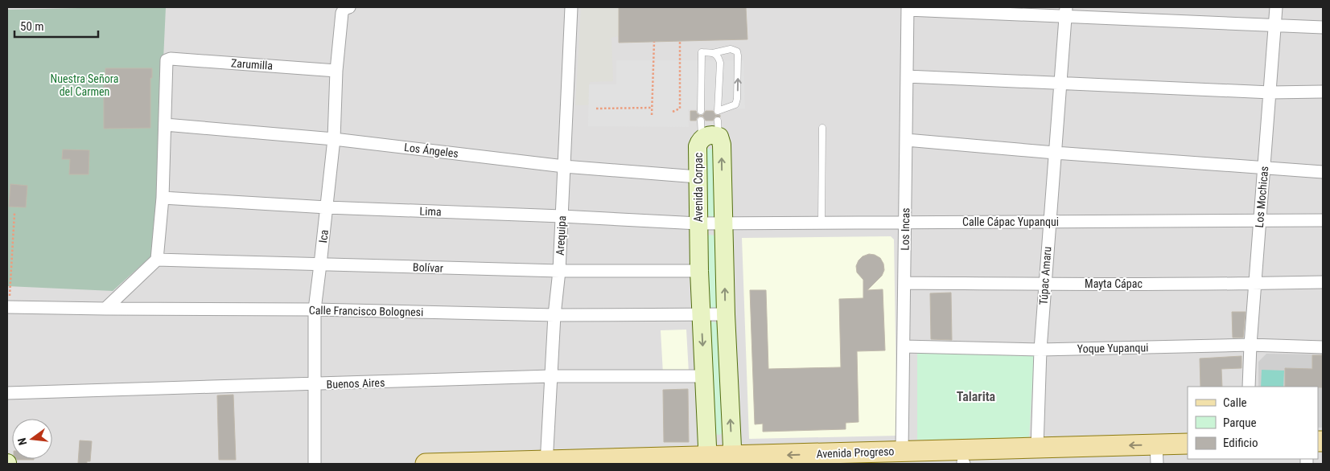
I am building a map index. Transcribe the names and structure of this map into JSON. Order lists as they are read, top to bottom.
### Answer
{
  "streets": {
    "main road": ["Avenida Progreso"],
    "street": [
      "Zarumilla",
      "Los Ángeles",
      "Avenida Corpac",
      "Los Mochicas",
      "Lima",
      "Calle Cápac Yupanqui",
      "Los Incas",
      "Arequipa",
      "Ica",
      "Bolívar",
      "Túpac Amaru",
      "Mayta Cápac",
      "Calle Francisco Bolognesi",
      "Yoque Yupanqui",
      "Buenos Aires"
    ]
  },
  "crossings": [
    ["Zarumilla", "Los Ángeles"],
    ["Zarumilla", "Ica"],
    ["Los Ángeles", "Avenida Corpac"],
    ["Los Ángeles", "Arequipa"],
    ["Los Ángeles", "Ica"],
    ["Avenida Corpac", "Lima"],
    ["Avenida Corpac", "Calle Cápac Yupanqui"],
    ["Avenida Corpac", "Bolívar"],
    ["Avenida Corpac", "Calle Francisco Bolognesi"],
    ["Avenida Corpac", "Buenos Aires"],
    ["Avenida Corpac", "Avenida Progreso"],
    ["Los Mochicas", "Calle Cápac Yupanqui"],
    ["Los Mochicas", "Mayta Cápac"],
    ["Los Mochicas", "Yoque Yupanqui"],
    ["Lima", "Calle Cápac Yupanqui"],
    ["Lima", "Arequipa"],
    ["Lima", "Ica"],
    ["Calle Cápac Yupanqui", "Los Incas"],
    ["Calle Cápac Yupanqui", "Túpac Amaru"],
    ["Los Incas", "Mayta Cápac"],
    ["Los Incas", "Yoque Yupanqui"],
    ["Los Incas", "Avenida Progreso"],
    ["Arequipa", "Bolívar"],
    ["Arequipa", "Calle Francisco Bolognesi"],
    ["Arequipa", "Buenos Aires"],
    ["Arequipa", "Avenida Progreso"],
    ["Ica", "Bolívar"],
    ["Ica", "Calle Francisco Bolognesi"],
    ["Ica", "Buenos Aires"],
    ["Túpac Amaru", "Mayta Cápac"],
    ["Túpac Amaru", "Yoque Yupanqui"],
    ["Túpac Amaru", "Avenida Progreso"]
  ],
  "districts": ["Talarita"],
  "parks": ["Nuestra Señora del Carmen"],
  "legend": ["Calle", "Parque", "Edificio"],
  "scale_bar": "50 m",
  "north": "left"
}
